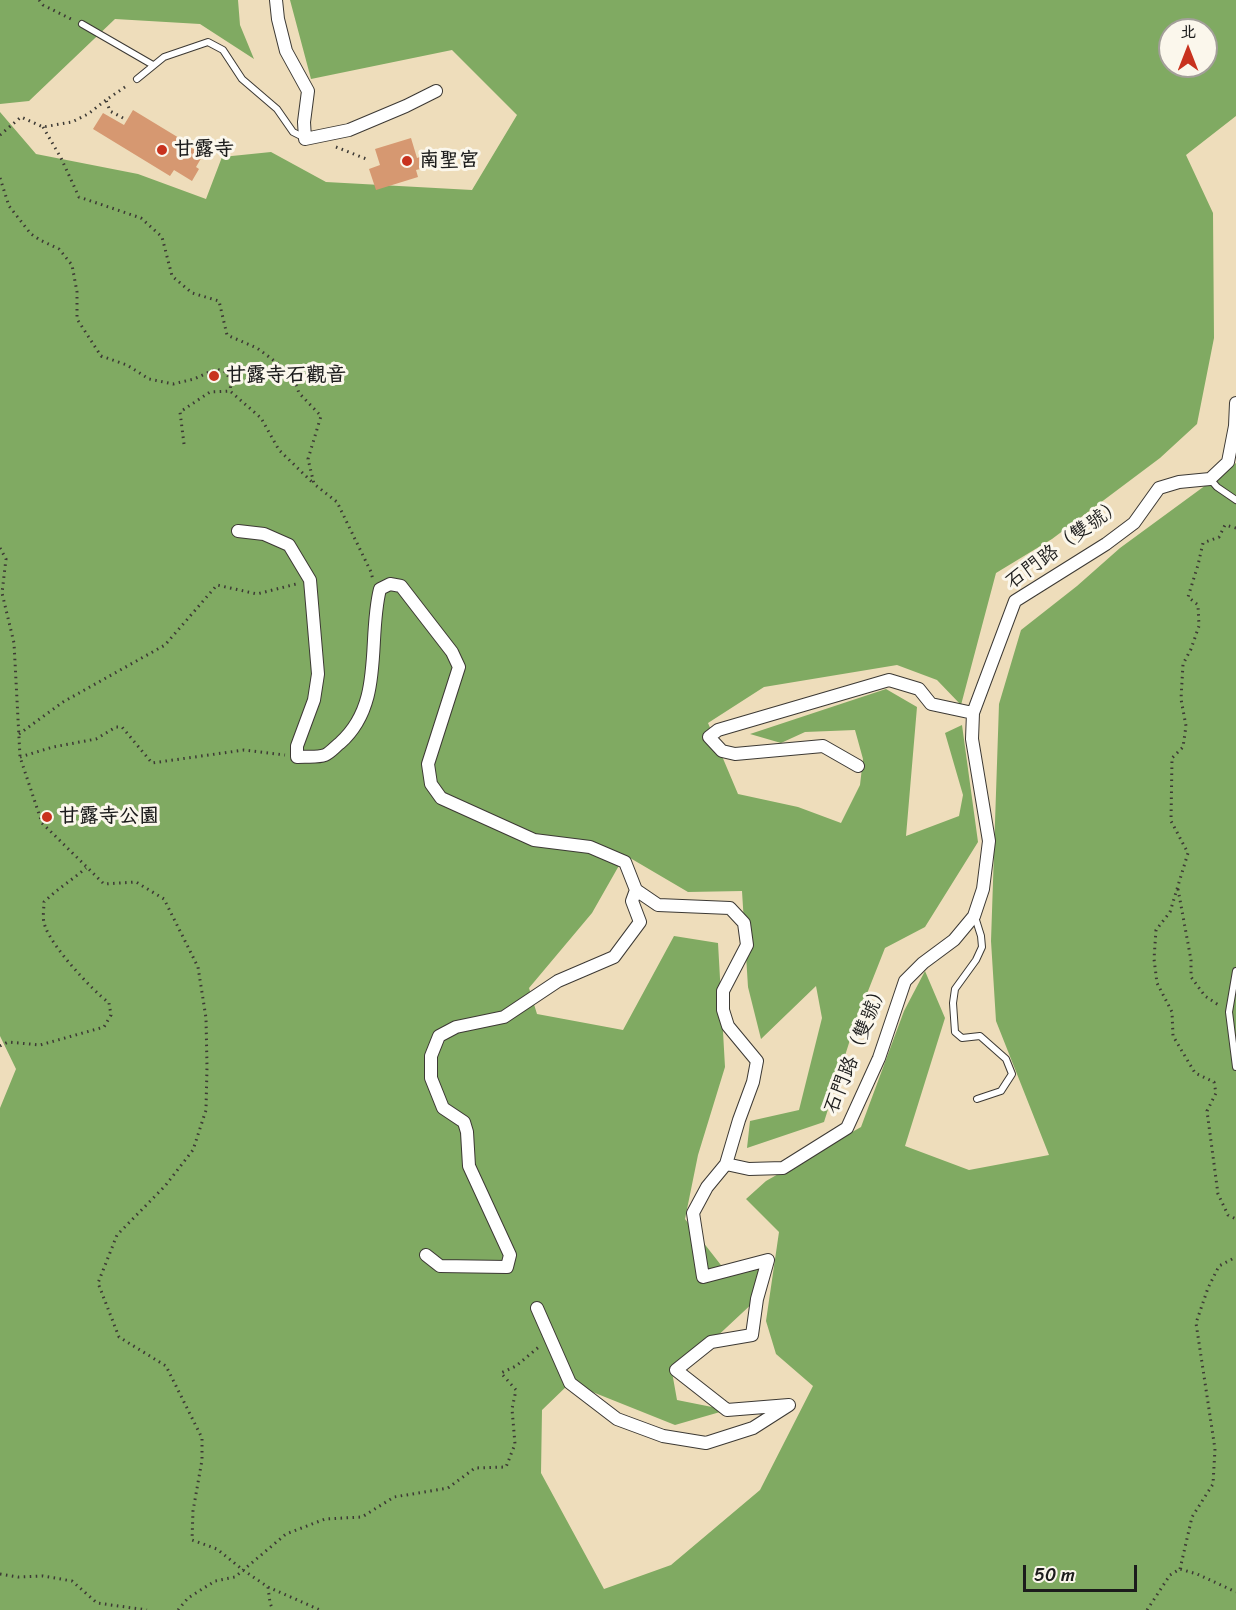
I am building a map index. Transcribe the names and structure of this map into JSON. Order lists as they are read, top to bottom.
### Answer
{
  "streets": {
    "street": ["石門路（雙號）"]
  },
  "places": [
    "甘露寺",
    "南聖宮",
    "甘露寺石觀音",
    "甘露寺公園"
  ],
  "scale_bar": "50 m",
  "north": "top"
}
